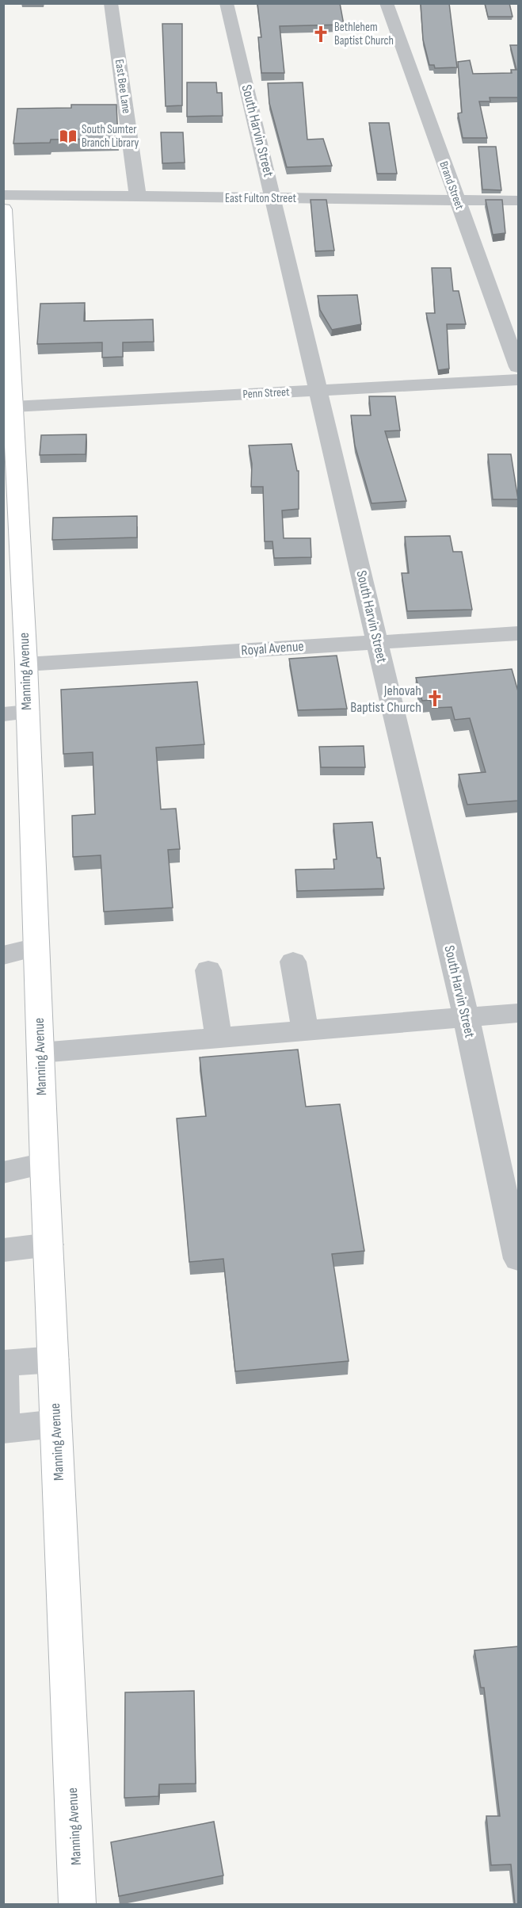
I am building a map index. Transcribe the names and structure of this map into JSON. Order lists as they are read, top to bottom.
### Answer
{
  "streets": {
    "main road": ["Manning Avenue"],
    "street": [
      "East Bee Lane",
      "South Harvin Street",
      "Brand Street",
      "East Fulton Street",
      "Penn Street",
      "Royal Avenue"
    ]
  },
  "crossings": [
    ["East Bee Lane", "East Fulton Street"],
    ["South Harvin Street", "East Fulton Street"],
    ["South Harvin Street", "Penn Street"],
    ["South Harvin Street", "Royal Avenue"],
    ["Brand Street", "East Fulton Street"],
    ["Penn Street", "Manning Avenue"],
    ["Royal Avenue", "Manning Avenue"]
  ],
  "places": {
    "church": ["Bethlehem Baptist Church", "Jehovah Baptist Church"],
    "library": ["South Sumter Branch Library"]
  }
}
